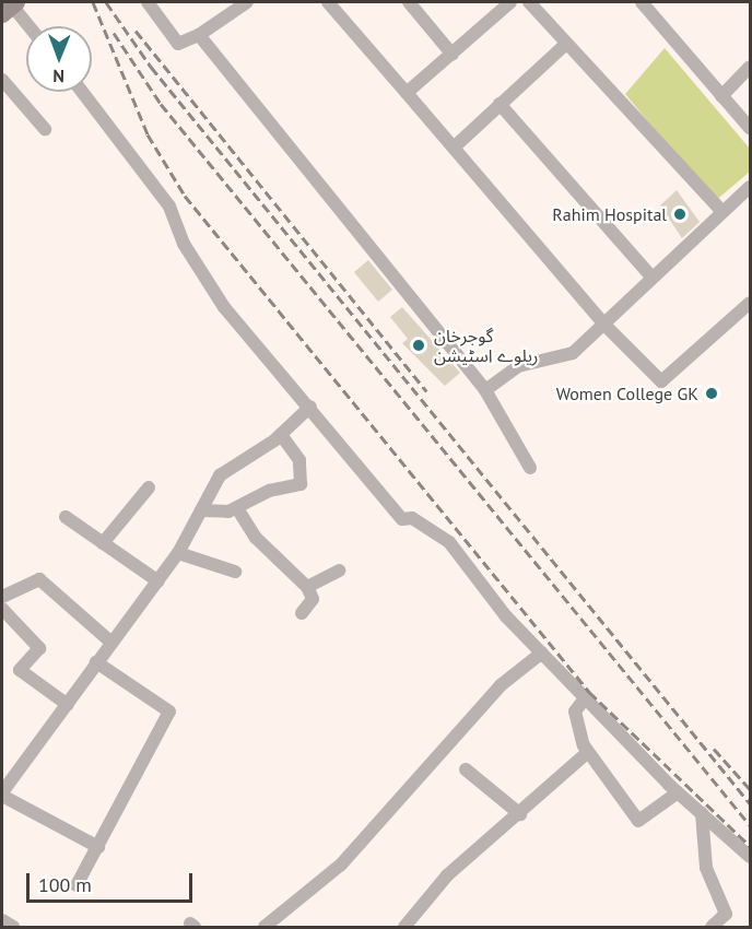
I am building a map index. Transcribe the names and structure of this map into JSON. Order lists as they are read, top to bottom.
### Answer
{
  "places": ["Rahim Hospital", "گوجرخان ریلوے اسٹیشن", "Women College GK"],
  "scale_bar": "100 m",
  "north": "bottom"
}
